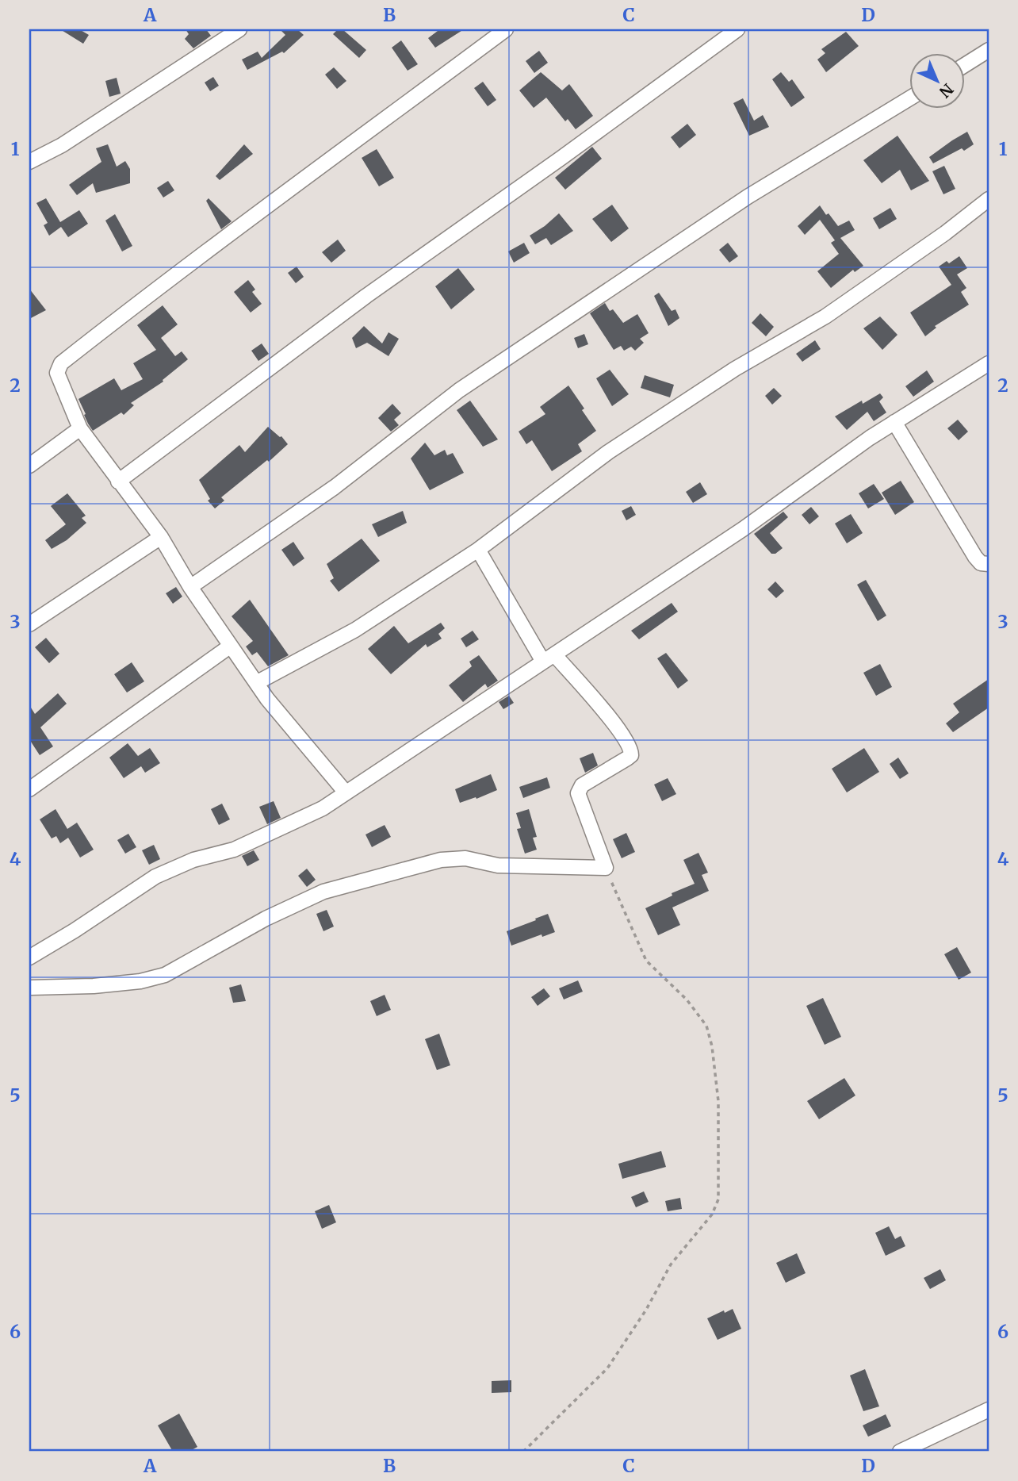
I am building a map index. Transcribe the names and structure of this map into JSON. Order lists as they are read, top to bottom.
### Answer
{
  "north": "bottom right",
  "grid": {
    "columns": [
      "A",
      "B",
      "C",
      "D"
    ],
    "rows": [
      "1",
      "2",
      "3",
      "4",
      "5",
      "6"
    ]
  }
}
